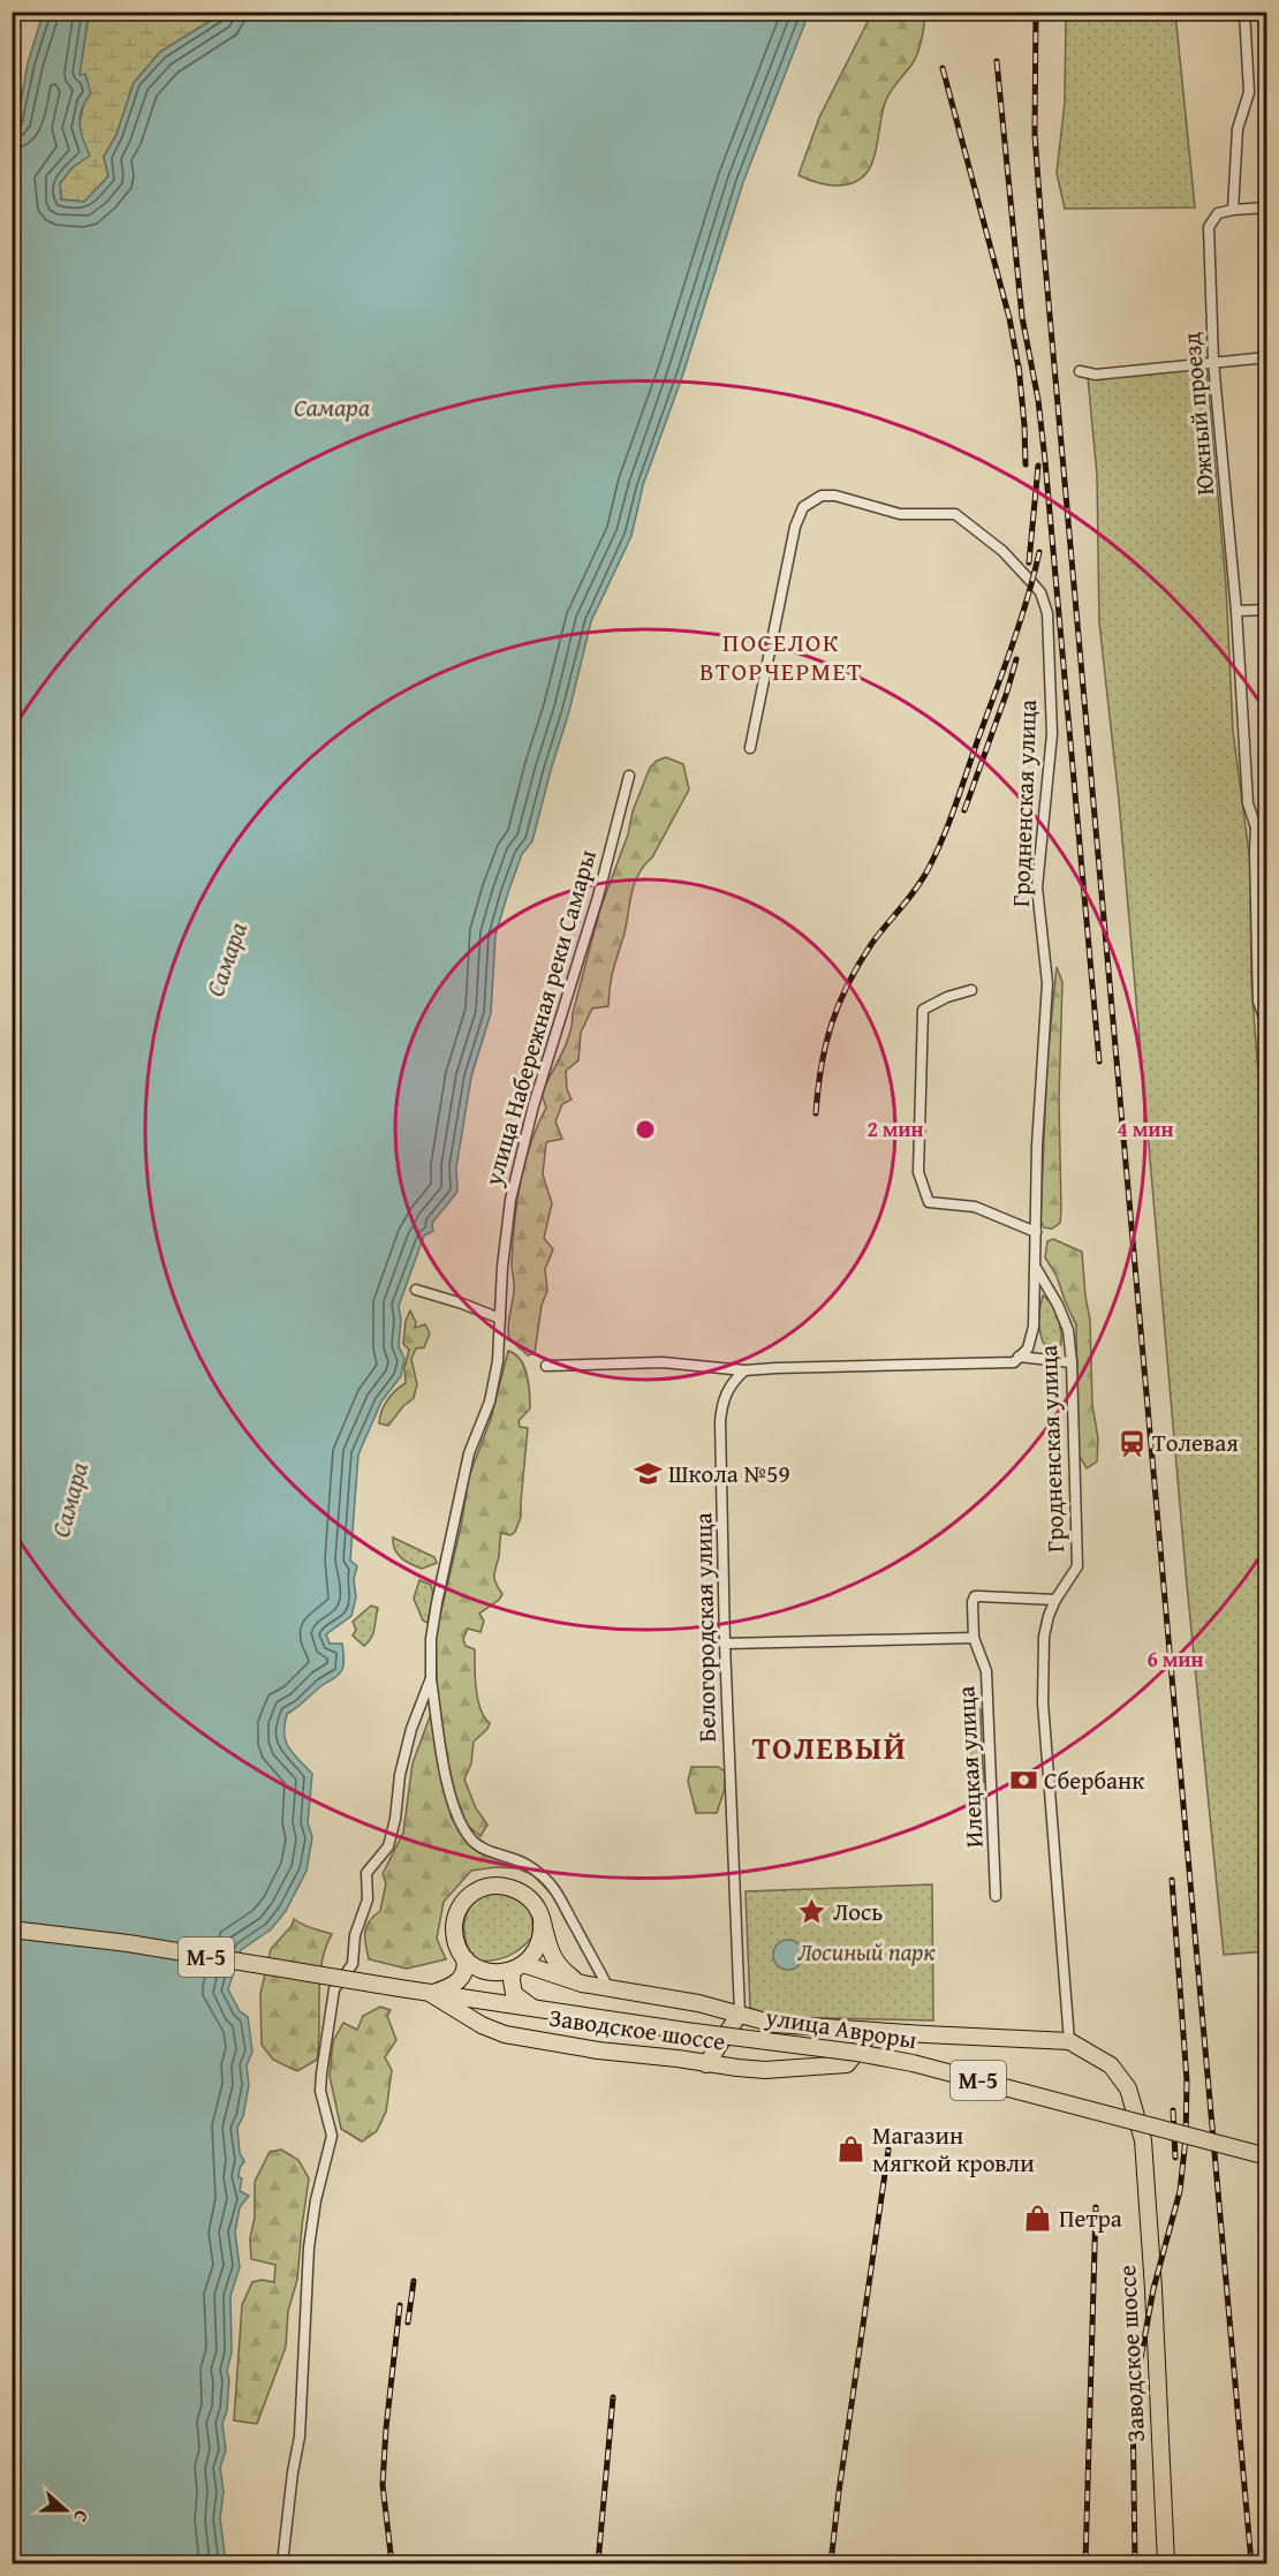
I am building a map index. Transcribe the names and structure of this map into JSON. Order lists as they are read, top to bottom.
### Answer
{
  "streets": {
    "main road": ["М-5", "улица Авроры", "Заводское шоссе"],
    "street": [
      "Южный проезд",
      "Гродненская улица",
      "улица Набережная реки Самары",
      "Белогородская улица",
      "Илецкая улица"
    ]
  },
  "crossings": [
    ["Гродненская улица", "Заводское шоссе"],
    ["Белогородская улица", "Заводское шоссе"],
    ["улица Авроры", "Заводское шоссе"]
  ],
  "districts": ["ПОСЕЛОК ВТОРЧЕРМЕТ", "ТОЛЕВЫЙ"],
  "water": ["Самара"],
  "parks": ["Лосиный парк"],
  "places": {
    "station": ["Толевая"],
    "school or university": ["Школа №59"],
    "bank": ["Сбербанк"],
    "place": ["Лось"],
    "shop": ["Магазин мягкой кровли", "Петра"]
  },
  "north": "right",
  "rings": ["2 мин", "4 мин", "6 мин"]
}
